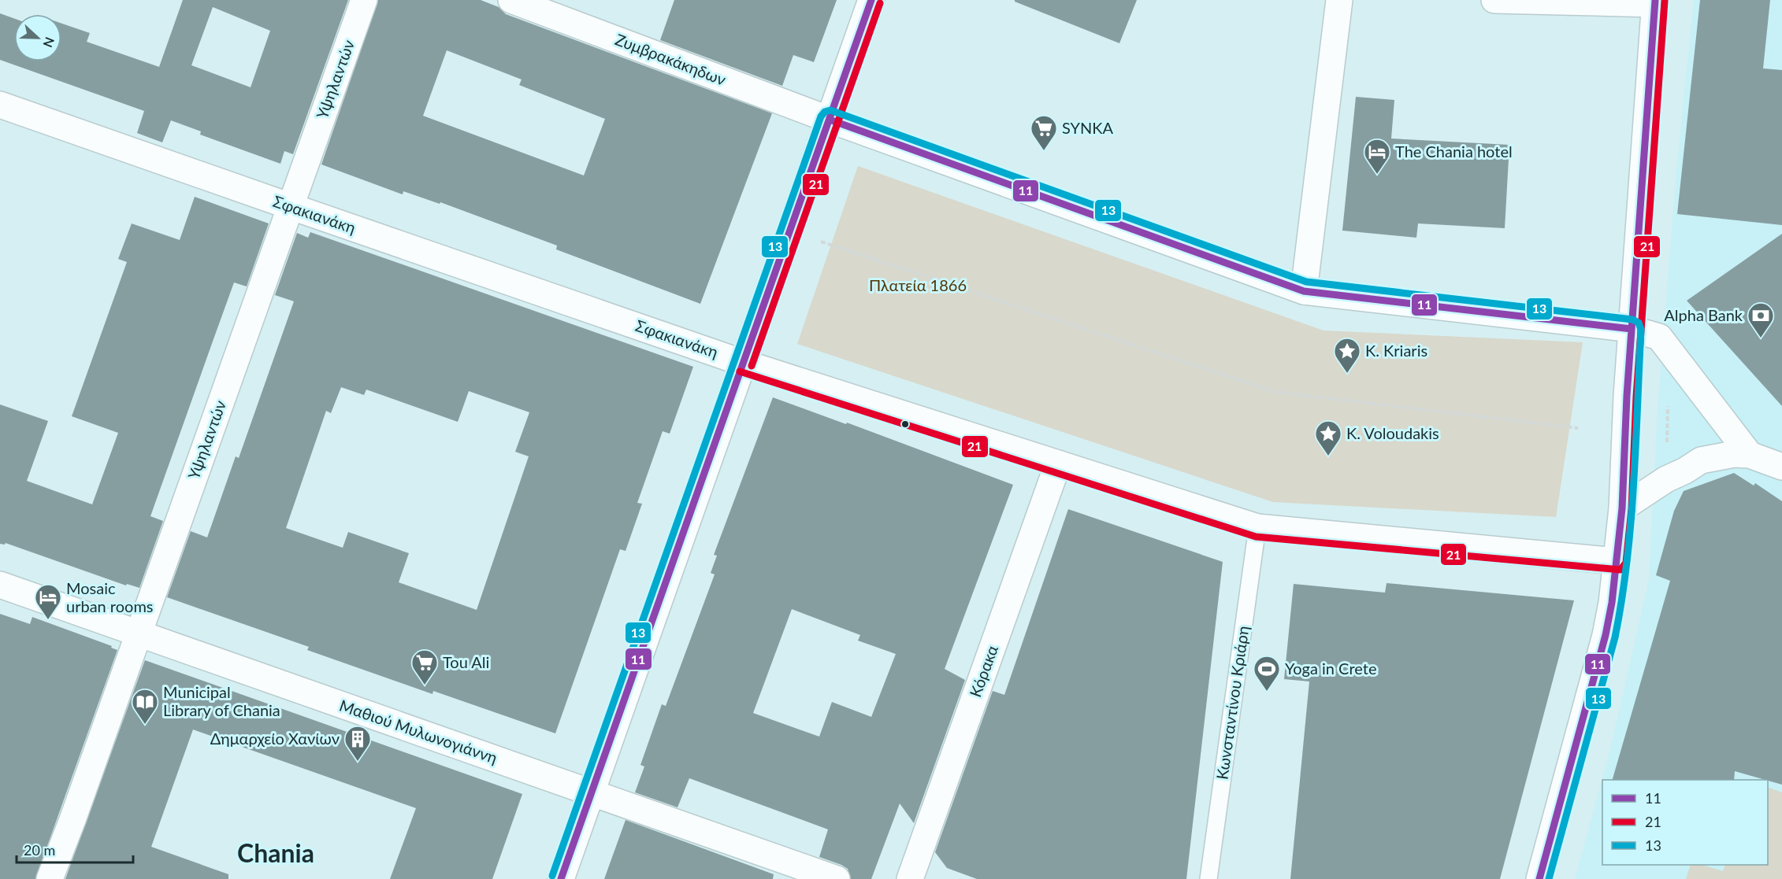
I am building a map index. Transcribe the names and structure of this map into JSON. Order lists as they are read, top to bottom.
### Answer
{
  "streets": {
    "street": [
      "Ζυμβρακάκηδων",
      "Υψηλαντών",
      "Σφακιανάκη",
      "Κόρακα",
      "Μαθιού Μυλωνογιάννη"
    ],
    "lane": ["Κωνσταντίνου Κριάρη"]
  },
  "crossings": [
    ["Υψηλαντών", "Σφακιανάκη"],
    ["Υψηλαντών", "Μαθιού Μυλωνογιάννη"],
    ["Σφακιανάκη", "Κόρακα"],
    ["Σφακιανάκη", "Κωνσταντίνου Κριάρη"]
  ],
  "districts": ["Chania"],
  "parks": ["Πλατεία 1866"],
  "places": {
    "supermarket": ["SYNKA", "Tou Ali"],
    "hotel": ["The Chania hotel", "Mosaic urban rooms"],
    "bank": ["Alpha Bank"],
    "place": ["K. Kriaris", "K. Voloudakis"],
    "sports": ["Yoga in Crete"],
    "library": ["Municipal Library of Chania"],
    "building": ["Δημαρχείο Χανίων"]
  },
  "lines": ["transit line 11", "transit line 21", "transit line 13"],
  "legend": ["11", "21", "13"],
  "scale_bar": "20 m",
  "north": "right"
}
